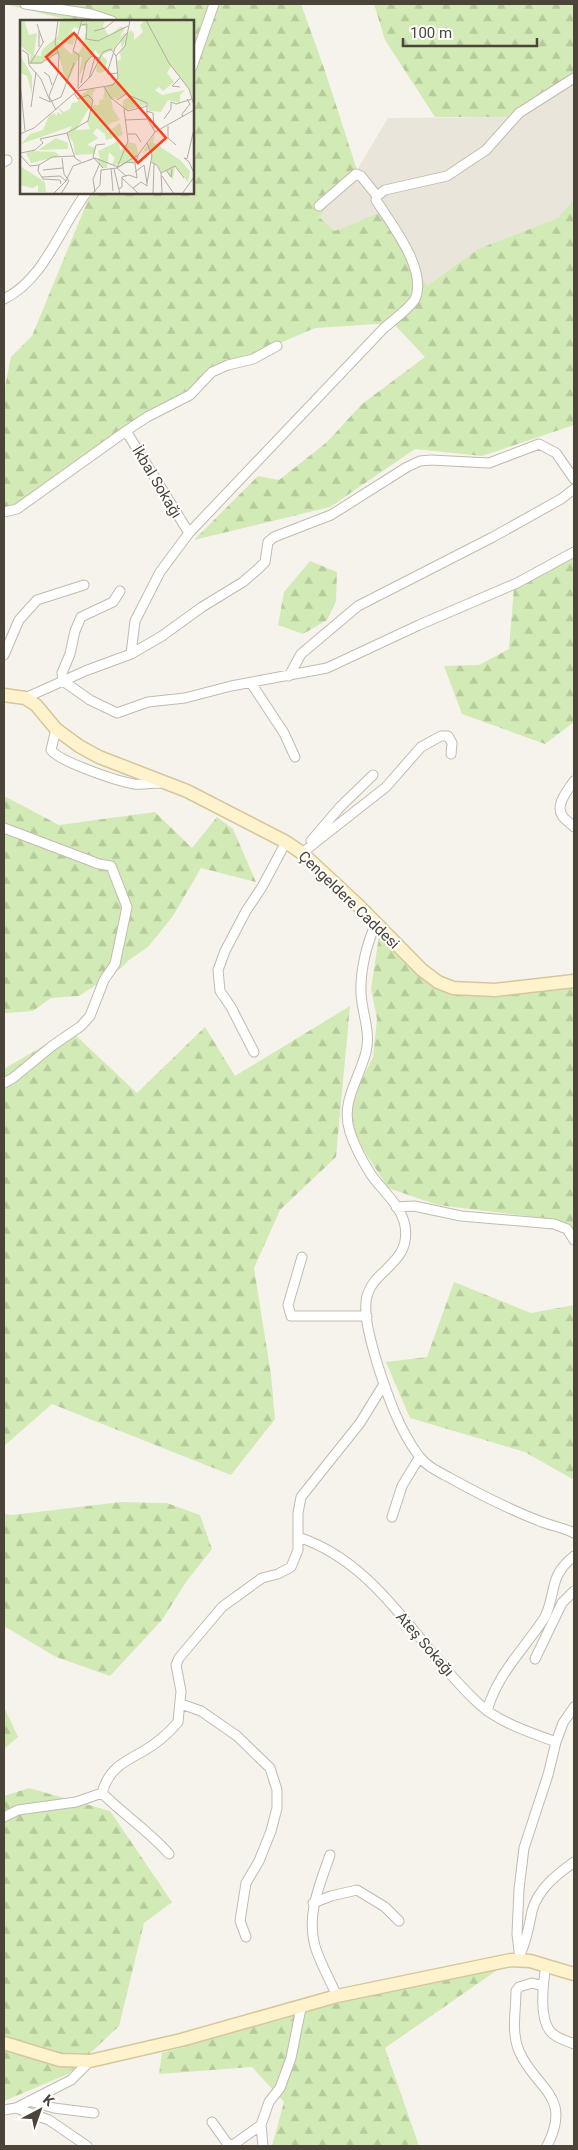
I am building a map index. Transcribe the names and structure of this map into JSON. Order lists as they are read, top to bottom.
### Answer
{
  "streets": {
    "main road": ["Çengeldere Caddesi"],
    "street": ["İkbal Sokağı", "Ateş Sokağı"]
  },
  "scale_bar": "100 m",
  "north": "top right"
}
